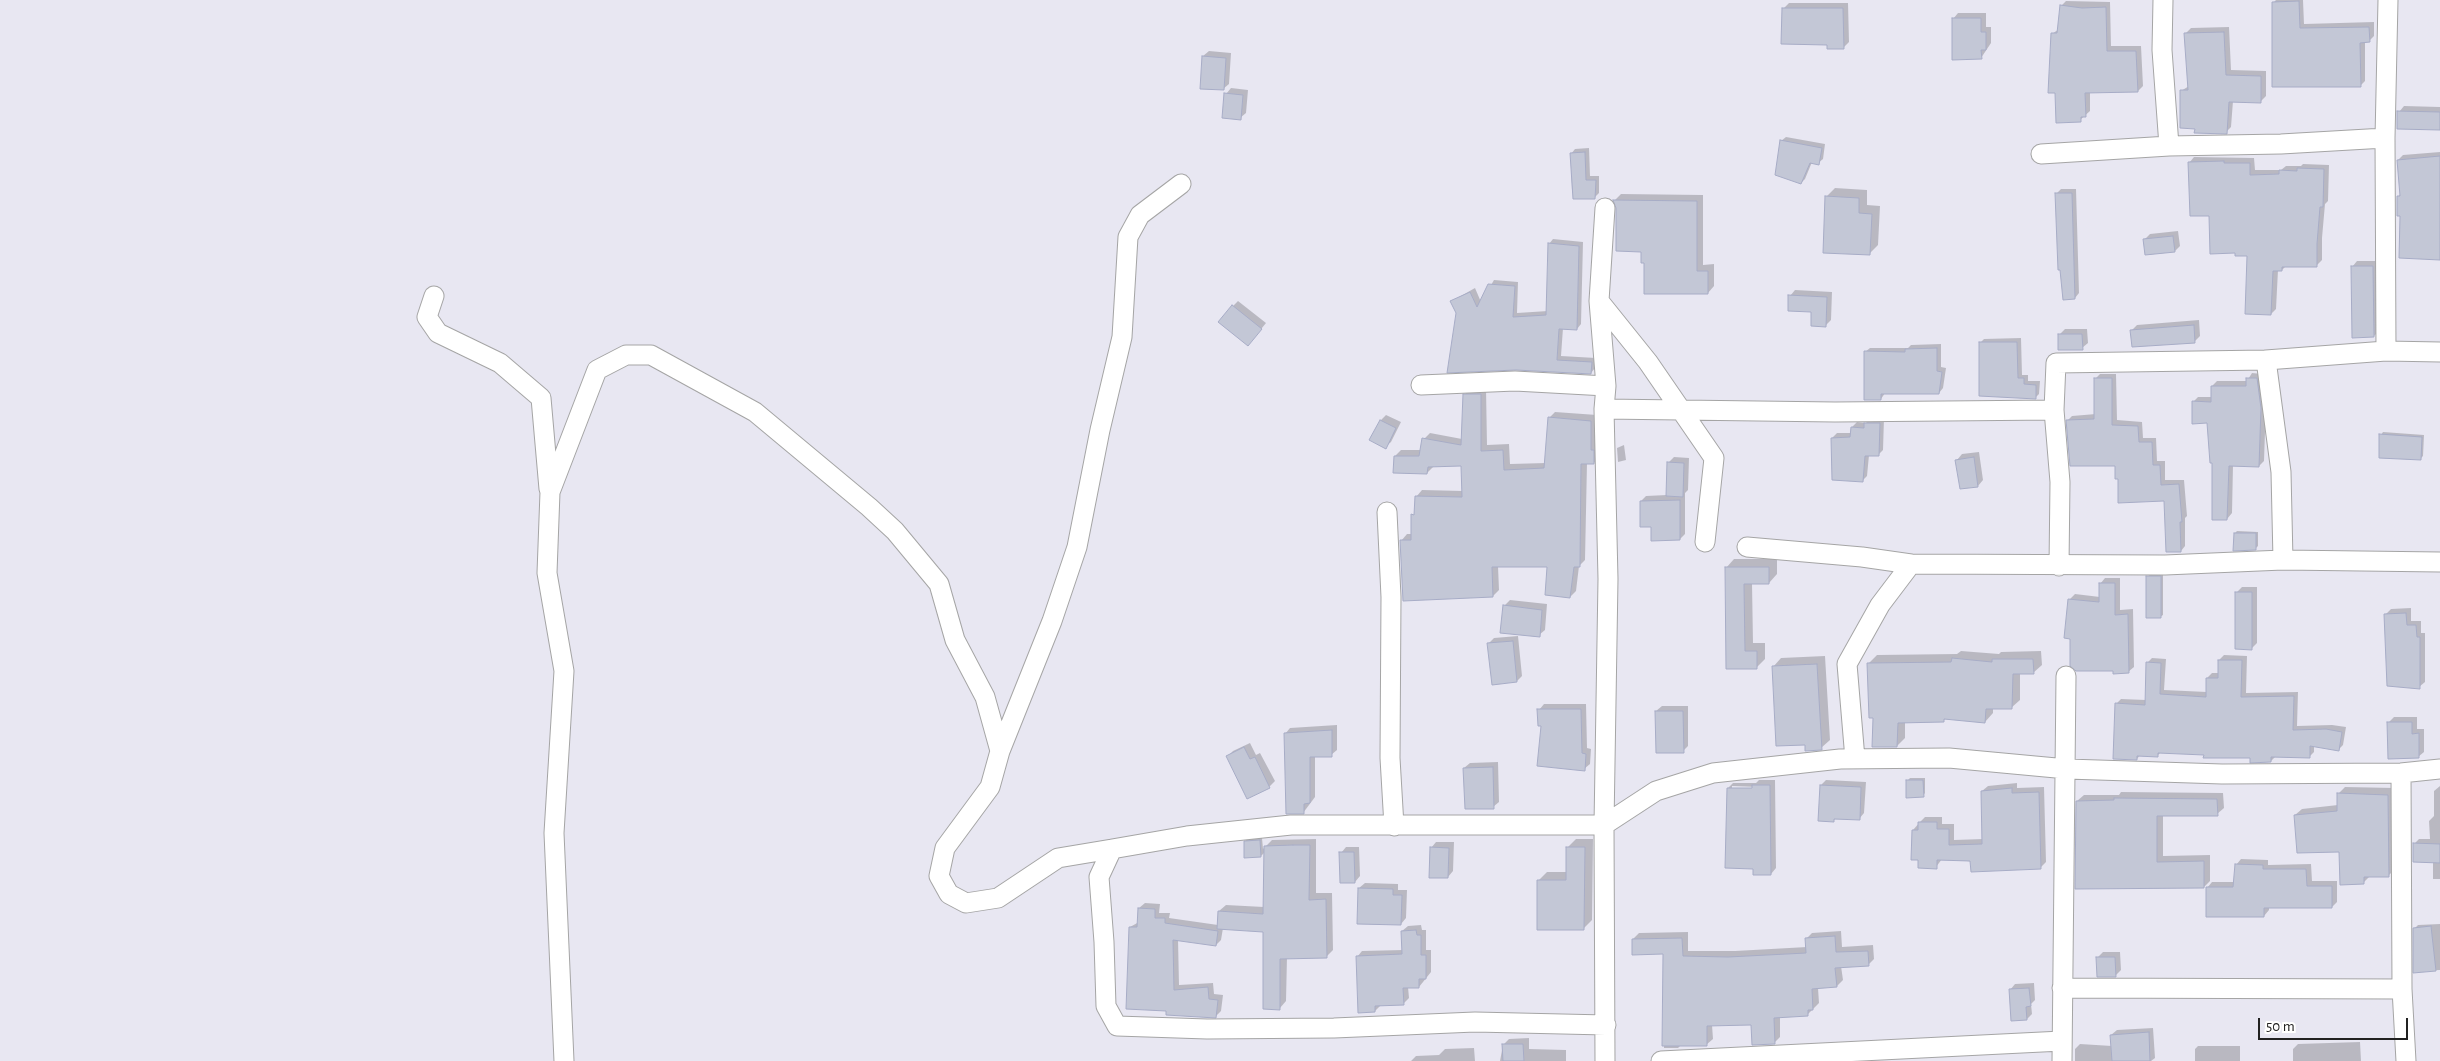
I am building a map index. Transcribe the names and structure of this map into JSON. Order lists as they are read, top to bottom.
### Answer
{
  "scale_bar": "50 m"
}
